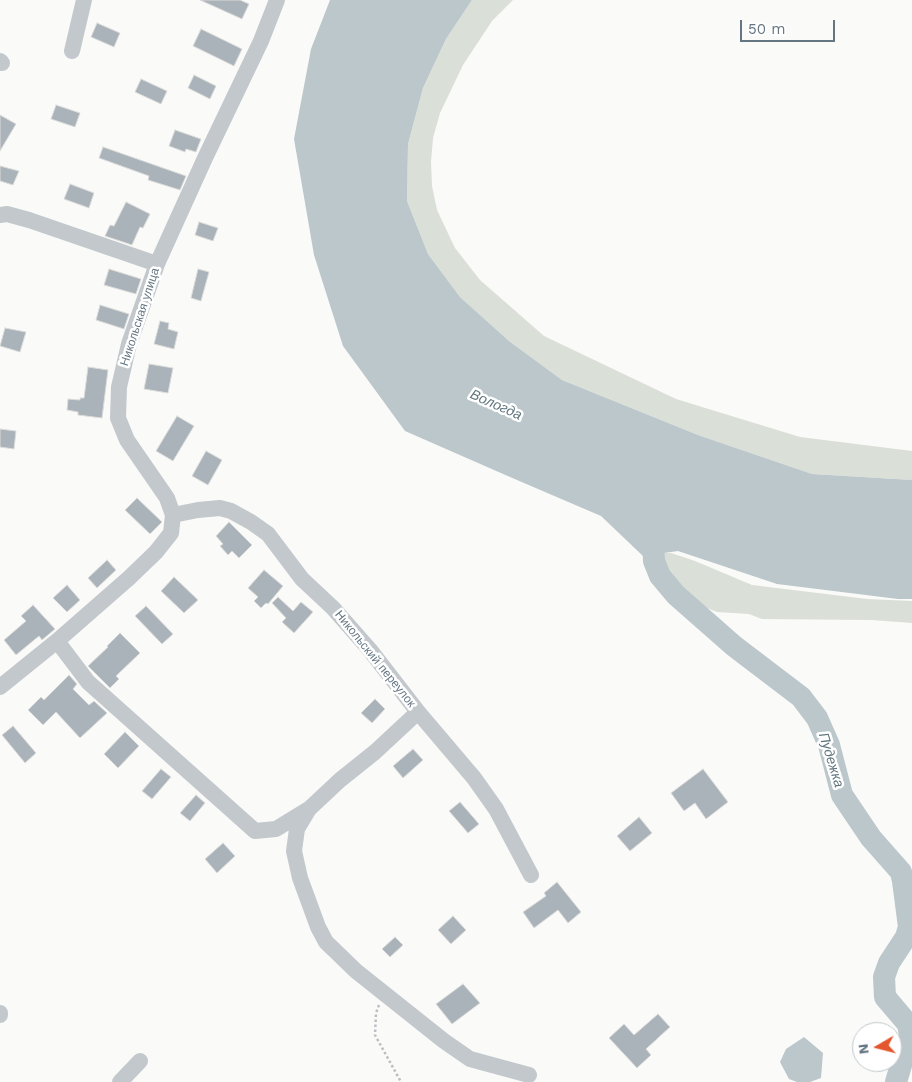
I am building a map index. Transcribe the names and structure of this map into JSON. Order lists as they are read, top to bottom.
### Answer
{
  "streets": {
    "street": ["Никольская улица", "Никольский переулок"]
  },
  "crossings": [
    ["Никольская улица", "Никольский переулок"]
  ],
  "water": ["Вологда", "Пудежка"],
  "scale_bar": "50 m",
  "north": "left"
}
